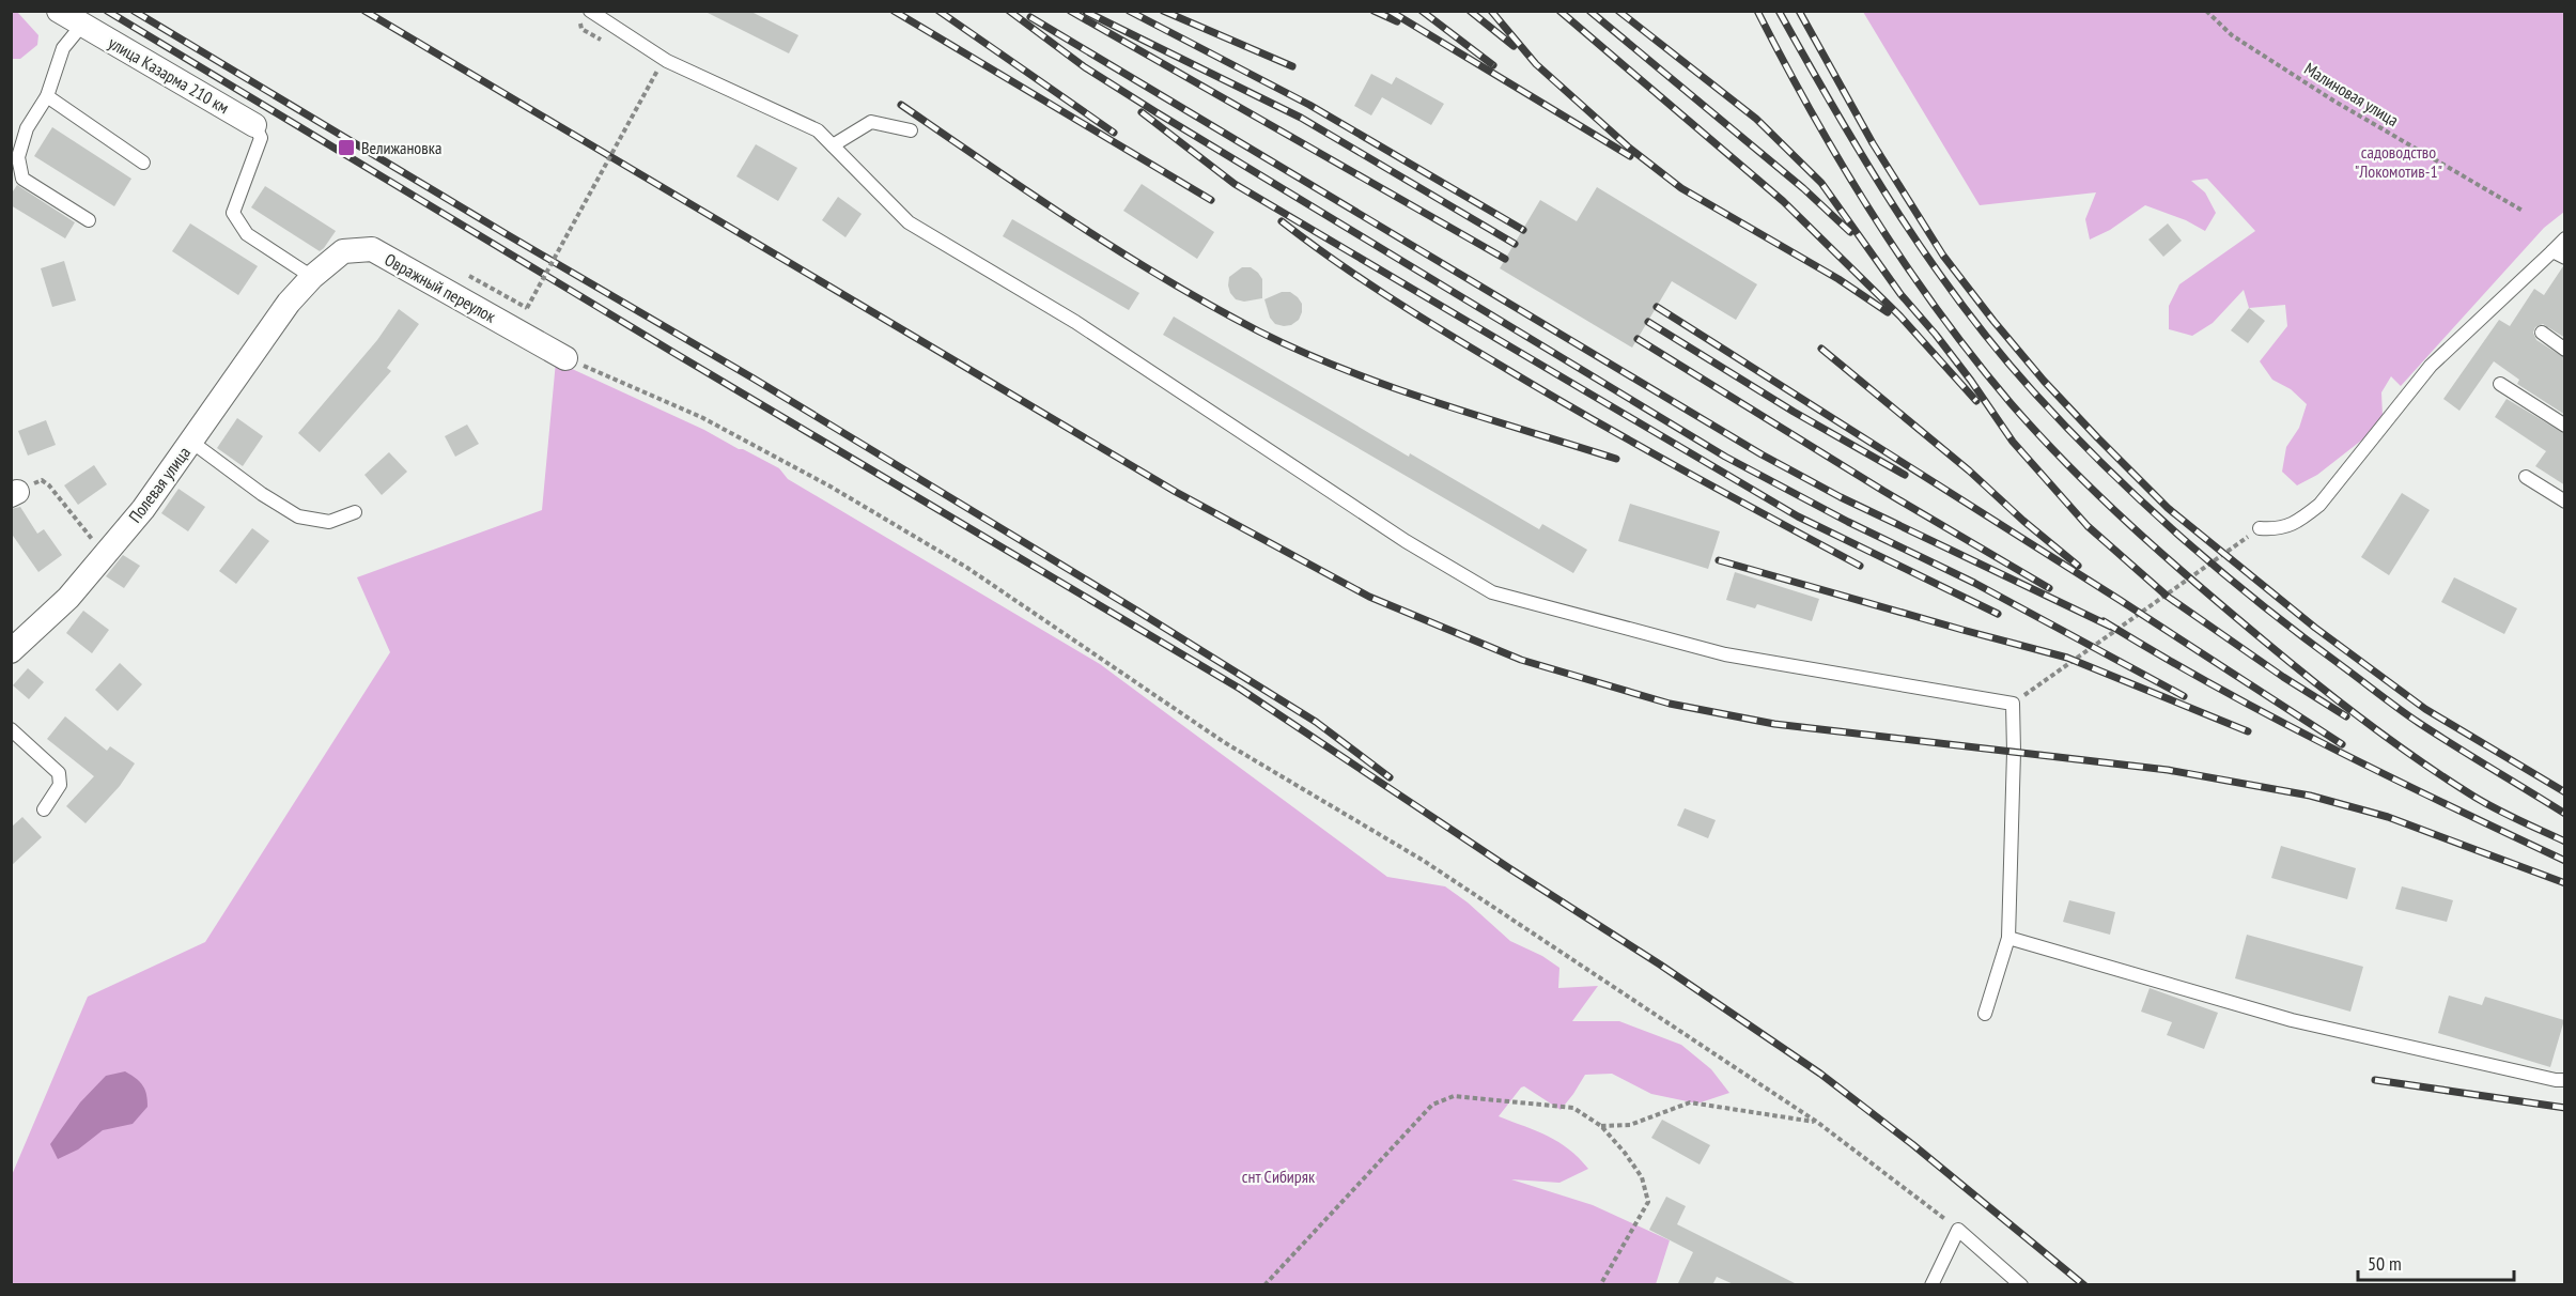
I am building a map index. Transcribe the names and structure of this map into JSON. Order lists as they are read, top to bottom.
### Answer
{
  "streets": {
    "street": ["улица Казарма 210 км", "Овражный переулок", "Полевая улица"],
    "path": ["Малиновая улица"]
  },
  "crossings": [
    ["Овражный переулок", "Полевая улица"]
  ],
  "parks": ["садоводство \"Локомотив-1\"", "снт Сибиряк"],
  "places": {
    "transit": ["Велижановка"]
  },
  "scale_bar": "50 m"
}
